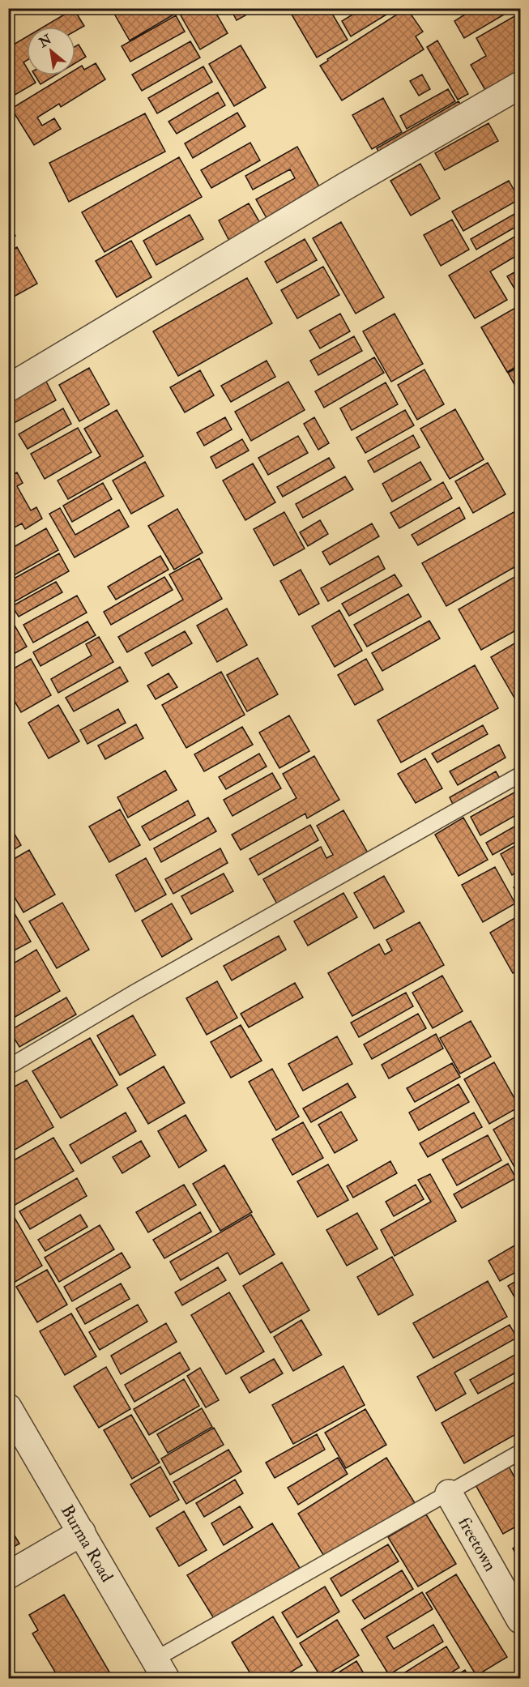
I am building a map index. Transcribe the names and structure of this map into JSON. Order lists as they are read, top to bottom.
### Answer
{
  "streets": {
    "street": ["Burma Road", "freetown"]
  },
  "north": "top left"
}
